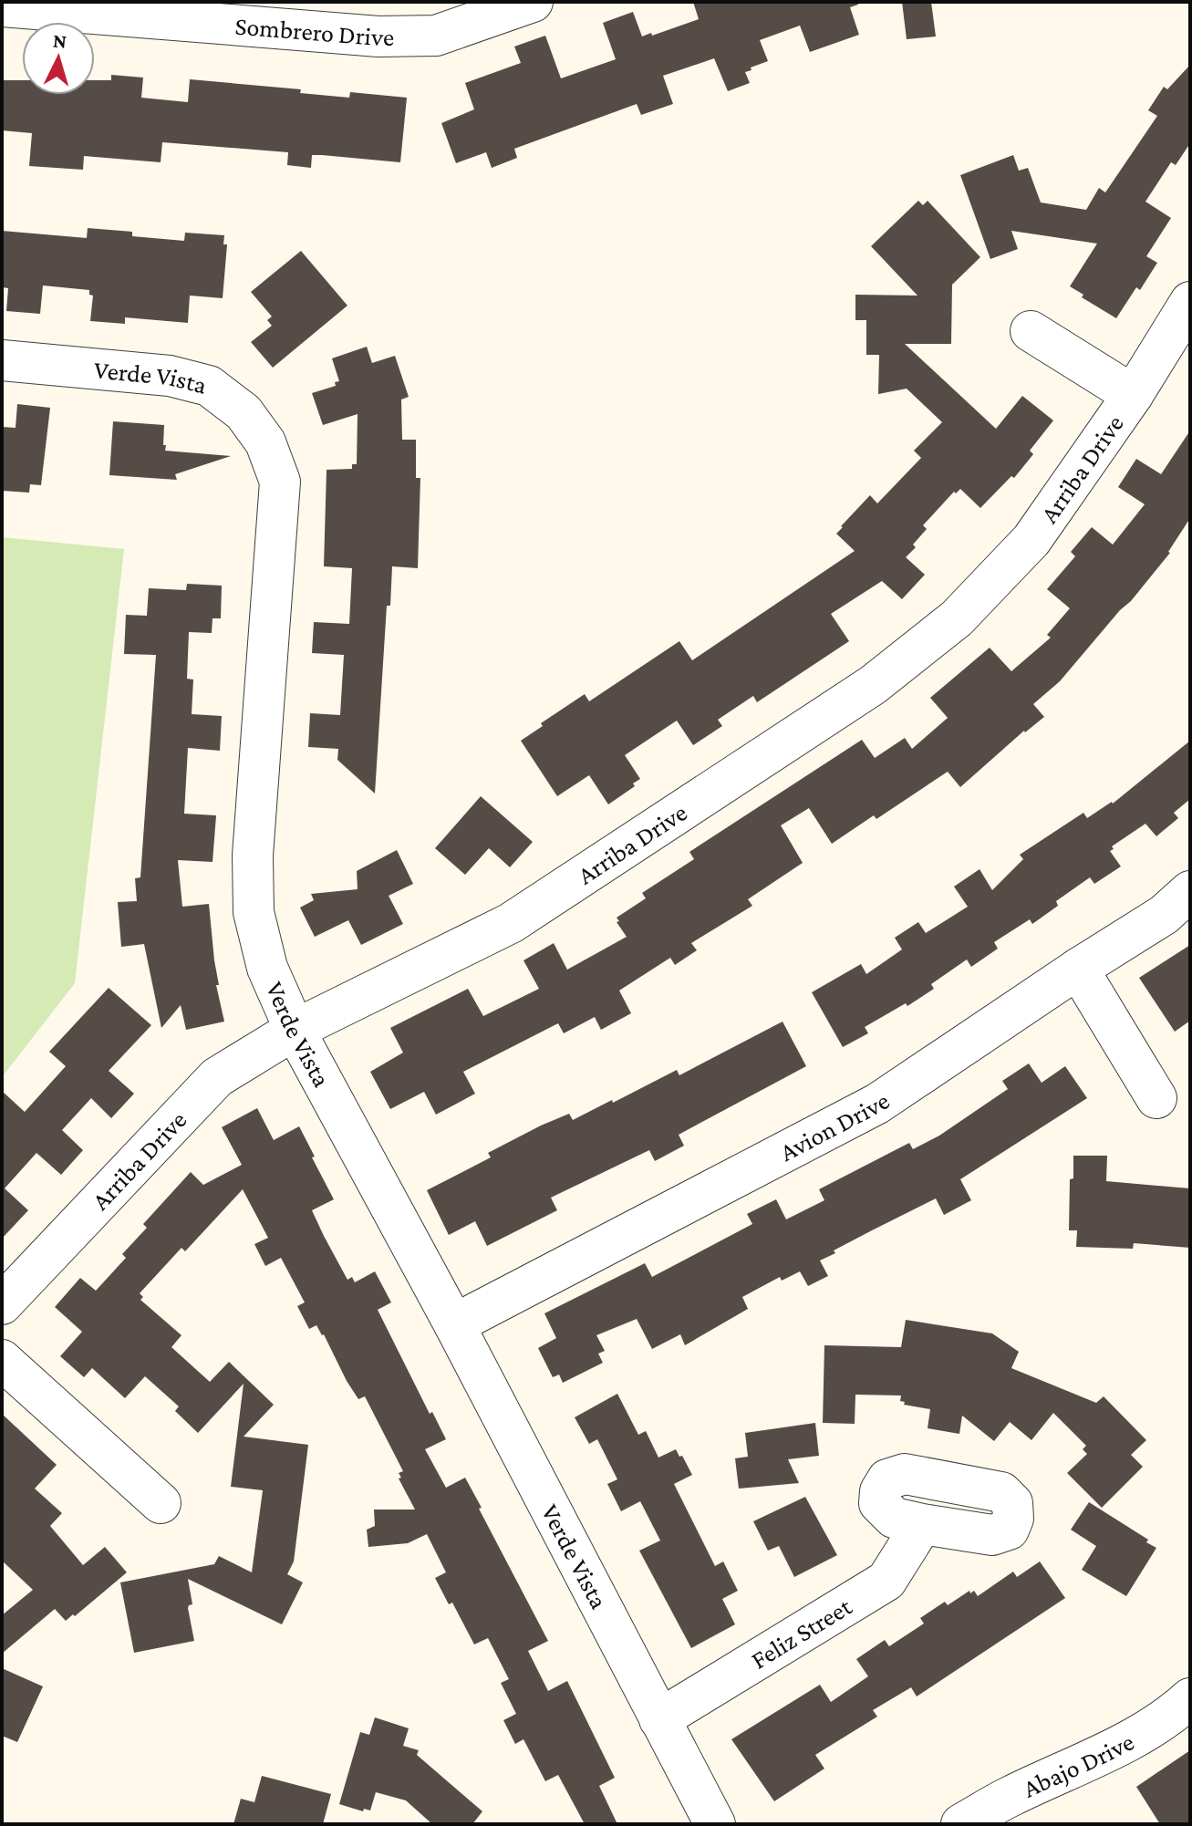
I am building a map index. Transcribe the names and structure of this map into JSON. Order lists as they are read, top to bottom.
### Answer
{
  "streets": {
    "street": [
      "Sombrero Drive",
      "Verde Vista",
      "Arriba Drive",
      "Avion Drive",
      "Feliz Street",
      "Abajo Drive"
    ]
  },
  "crossings": [
    ["Verde Vista", "Arriba Drive"],
    ["Verde Vista", "Avion Drive"],
    ["Verde Vista", "Feliz Street"]
  ],
  "north": "top"
}
